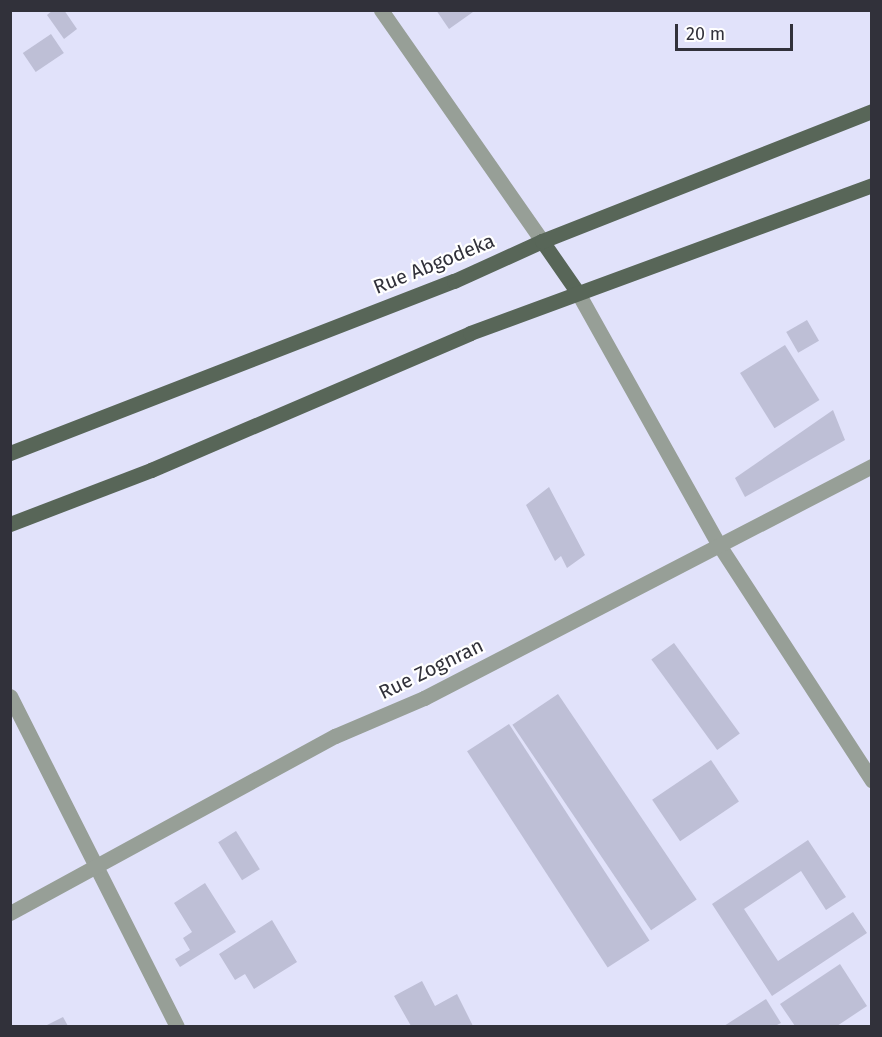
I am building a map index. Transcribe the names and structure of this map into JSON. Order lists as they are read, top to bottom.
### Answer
{
  "streets": {
    "main road": ["Rue Abgodeka"],
    "street": ["Rue Zognran"]
  },
  "scale_bar": "20 m"
}
